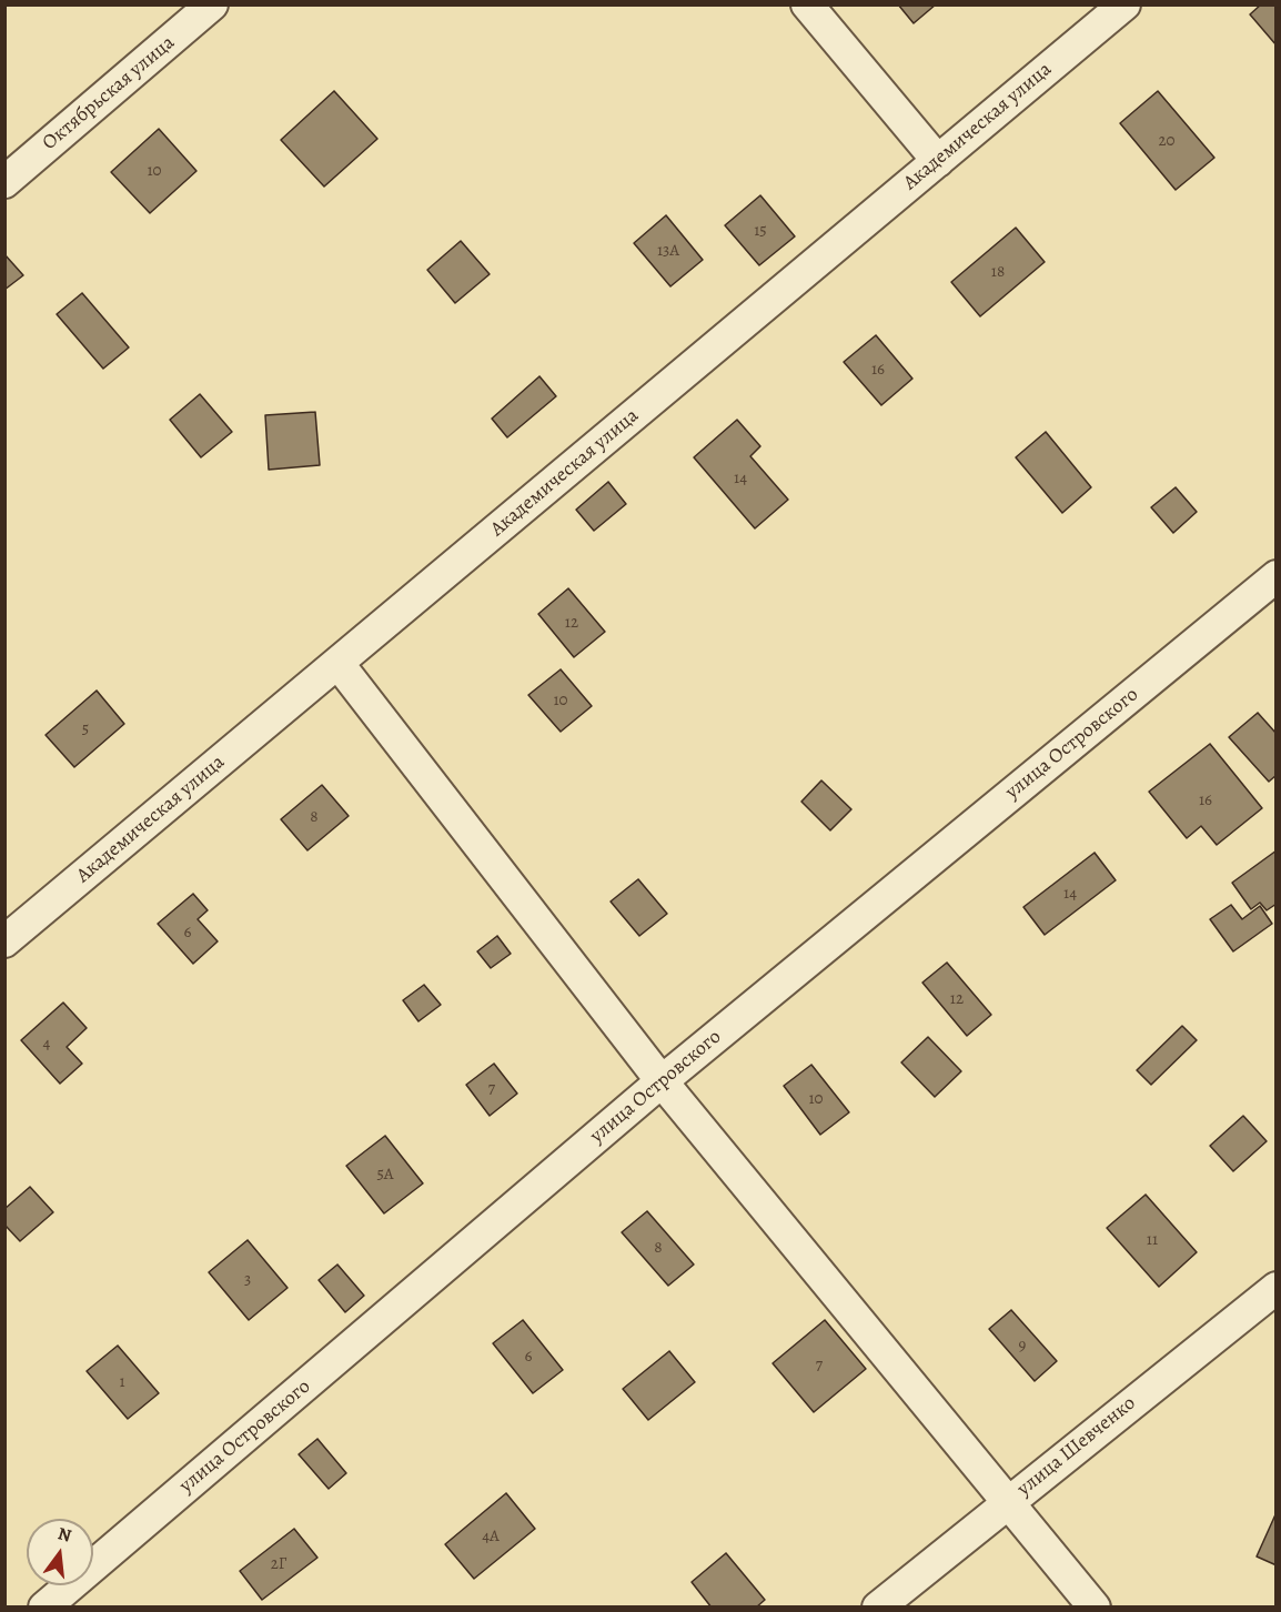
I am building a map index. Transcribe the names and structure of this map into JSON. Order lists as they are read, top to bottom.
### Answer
{
  "streets": {
    "street": [
      "Октябрьская улица",
      "Академическая улица",
      "улица Островского",
      "улица Шевченко"
    ]
  },
  "house_numbers": [
    "20",
    "10",
    "15",
    "13А",
    "18",
    "16",
    "14",
    "12",
    "10",
    "5",
    "16",
    "8",
    "14",
    "6",
    "12",
    "4",
    "7",
    "10",
    "5А",
    "11",
    "8",
    "3",
    "9",
    "6",
    "7",
    "1",
    "4А",
    "2Г"
  ],
  "north": "top"
}
